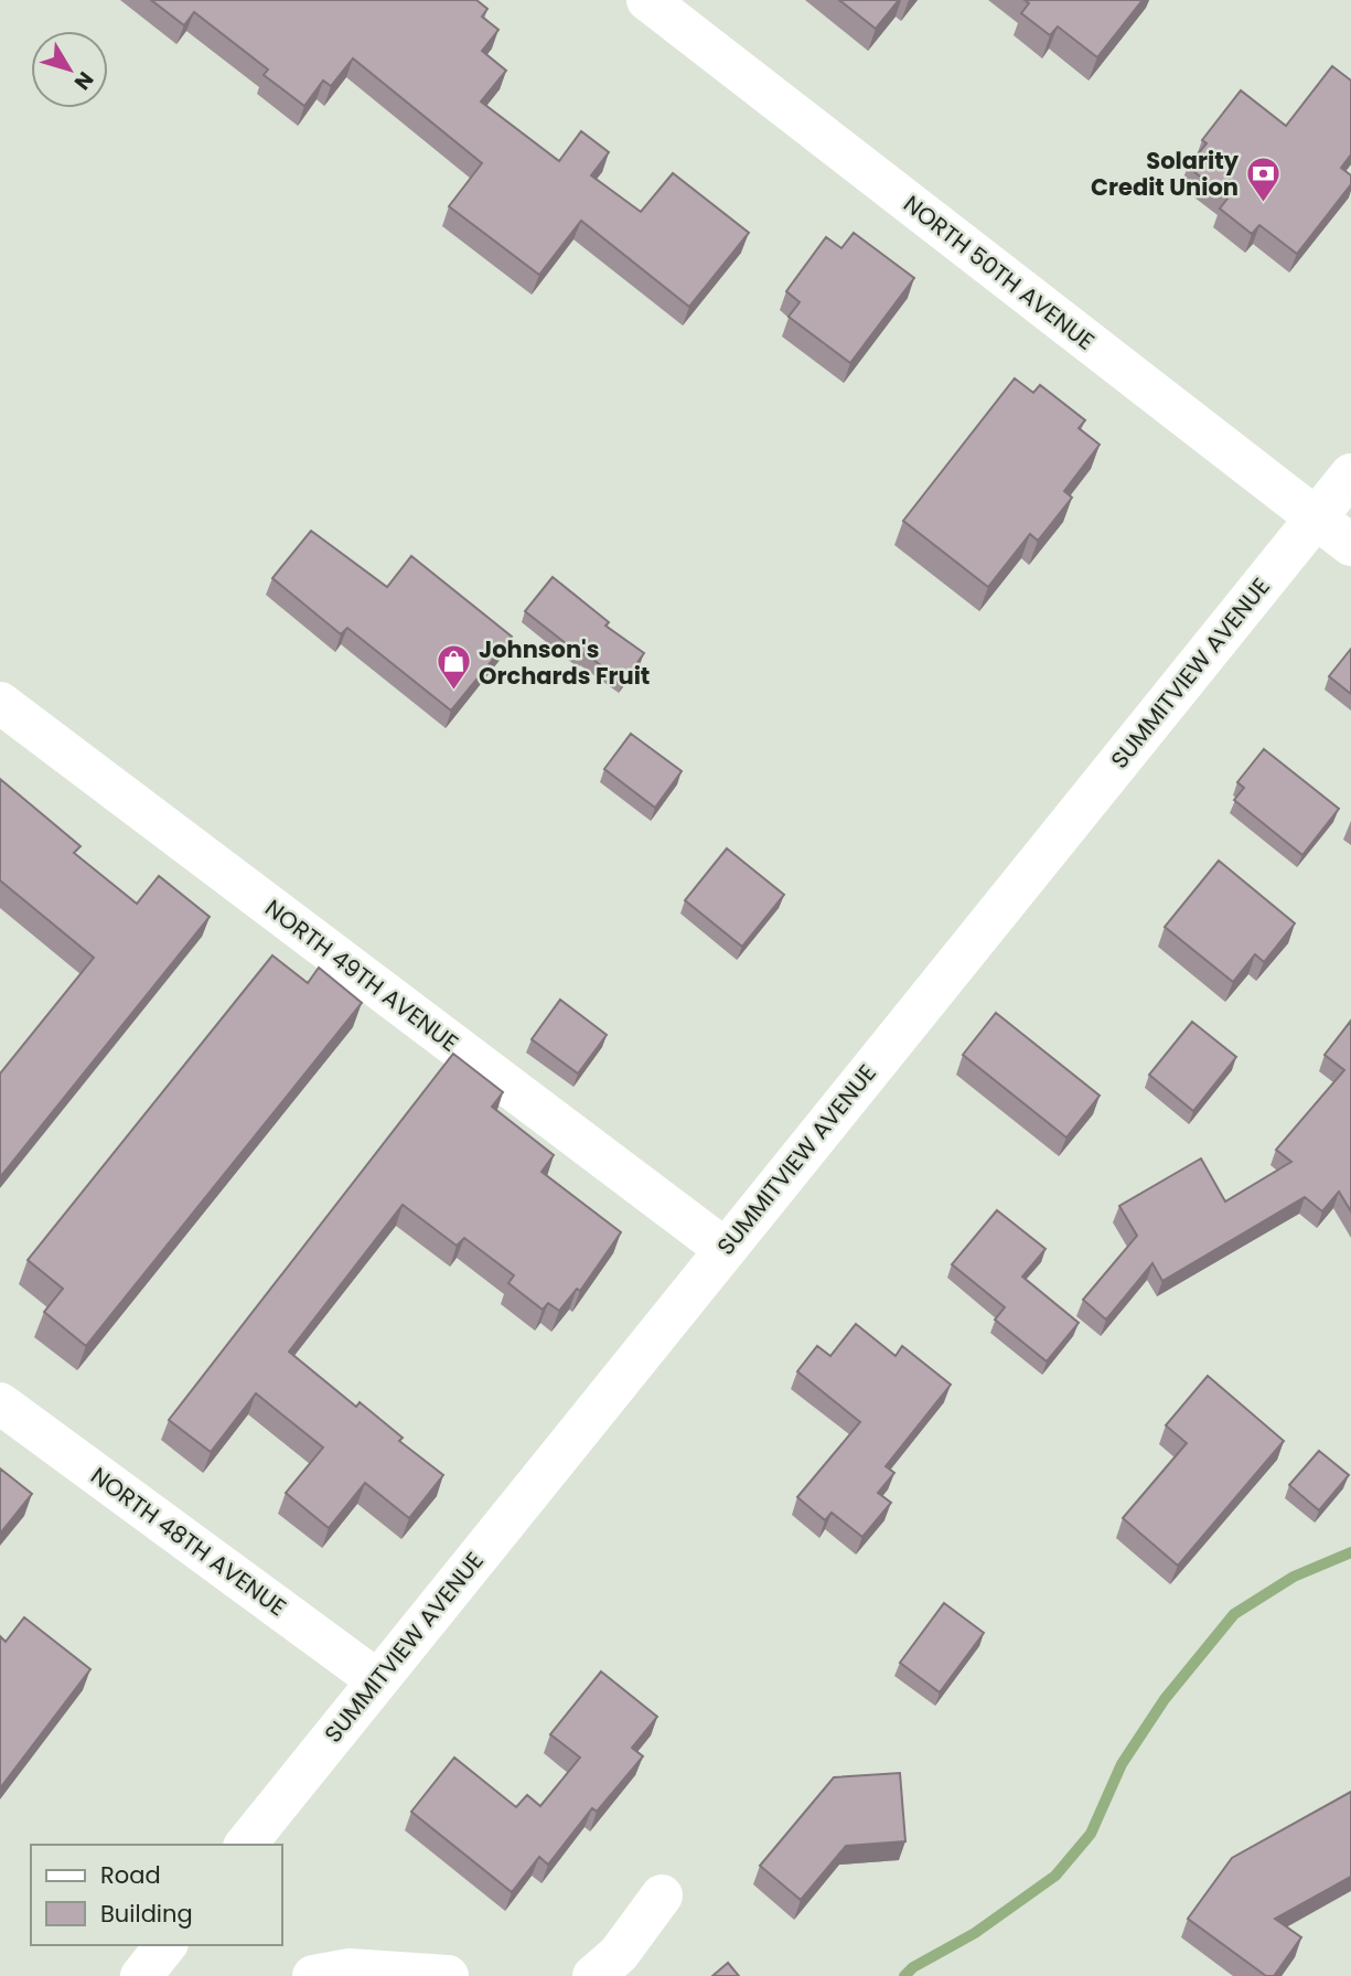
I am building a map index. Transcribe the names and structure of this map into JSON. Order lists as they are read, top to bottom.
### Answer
{
  "streets": {
    "street": [
      "NORTH 50TH AVENUE",
      "SUMMITVIEW AVENUE",
      "NORTH 49TH AVENUE",
      "NORTH 48TH AVENUE"
    ]
  },
  "crossings": [
    ["NORTH 50TH AVENUE", "SUMMITVIEW AVENUE"],
    ["SUMMITVIEW AVENUE", "NORTH 49TH AVENUE"],
    ["SUMMITVIEW AVENUE", "NORTH 48TH AVENUE"]
  ],
  "places": {
    "bank": ["Solarity Credit Union"],
    "shop": ["Johnson's Orchards Fruit"]
  },
  "legend": ["Road", "Building"],
  "north": "bottom right"
}
